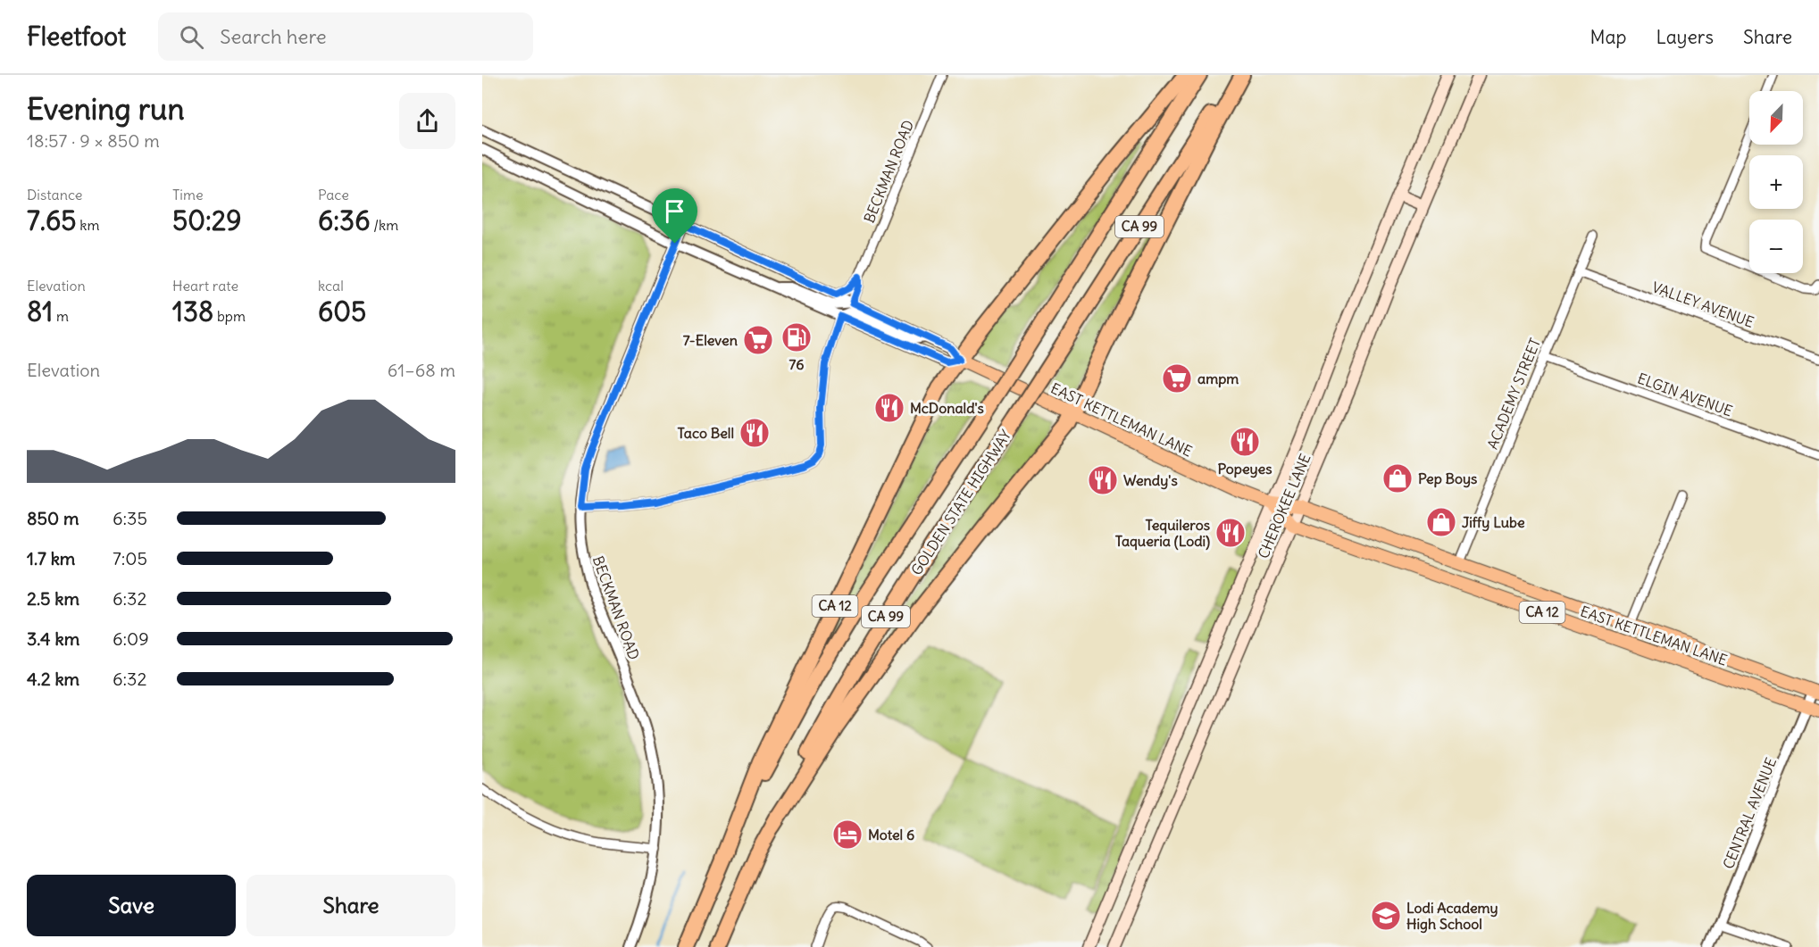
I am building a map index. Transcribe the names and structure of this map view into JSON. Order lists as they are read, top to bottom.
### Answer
{
  "streets": {
    "highway": ["CA 99", "GOLDEN STATE HIGHWAY", "CA 12"],
    "main road": ["EAST KETTLEMAN LANE", "CHEROKEE LANE"],
    "street": [
      "BECKMAN ROAD",
      "VALLEY AVENUE",
      "ACADEMY STREET",
      "ELGIN AVENUE",
      "CENTRAL AVENUE"
    ]
  },
  "crossings": [
    ["BECKMAN ROAD", "EAST KETTLEMAN LANE"],
    ["VALLEY AVENUE", "ACADEMY STREET"],
    ["ACADEMY STREET", "ELGIN AVENUE"],
    ["ACADEMY STREET", "EAST KETTLEMAN LANE"],
    ["EAST KETTLEMAN LANE", "CHEROKEE LANE"],
    ["EAST KETTLEMAN LANE", "CA 12"],
    ["EAST KETTLEMAN LANE", "CENTRAL AVENUE"],
    ["GOLDEN STATE HIGHWAY", "CA 12"]
  ],
  "places": {
    "fuel station": ["76"],
    "supermarket": ["7-Eleven", "ampm"],
    "restaurant": [
      "McDonald's",
      "Taco Bell",
      "Popeyes",
      "Wendy's",
      "Tequileros Taqueria (Lodi)"
    ],
    "shop": ["Pep Boys", "Jiffy Lube"],
    "hotel": ["Motel 6"],
    "school or university": ["Lodi Academy High School"]
  },
  "north": "bottom left",
  "page": {
    "header": "Fleetfoot",
    "search": "Search here",
    "nav": ["Map", "Layers", "Share"],
    "heading": ["Evening run", "18:57 · 9 × 850 m"],
    "map_buttons": ["+", "−"],
    "stats": [
      ["Distance", "7.65 km"],
      ["Time", "50:29"],
      ["Pace", "6:36 /km"],
      ["Elevation", "81 m"],
      ["Heart rate", "138 bpm"],
      ["kcal", "605"]
    ],
    "chart": ["Elevation", "61–68 m"],
    "list": [
      {
        "name": "850 m",
        "note": "6:35"
      },
      {
        "name": "1.7 km",
        "note": "7:05"
      },
      {
        "name": "2.5 km",
        "note": "6:32"
      },
      {
        "name": "3.4 km",
        "note": "6:09"
      },
      {
        "name": "4.2 km",
        "note": "6:32"
      }
    ],
    "buttons": ["Save", "Share"]
  }
}
